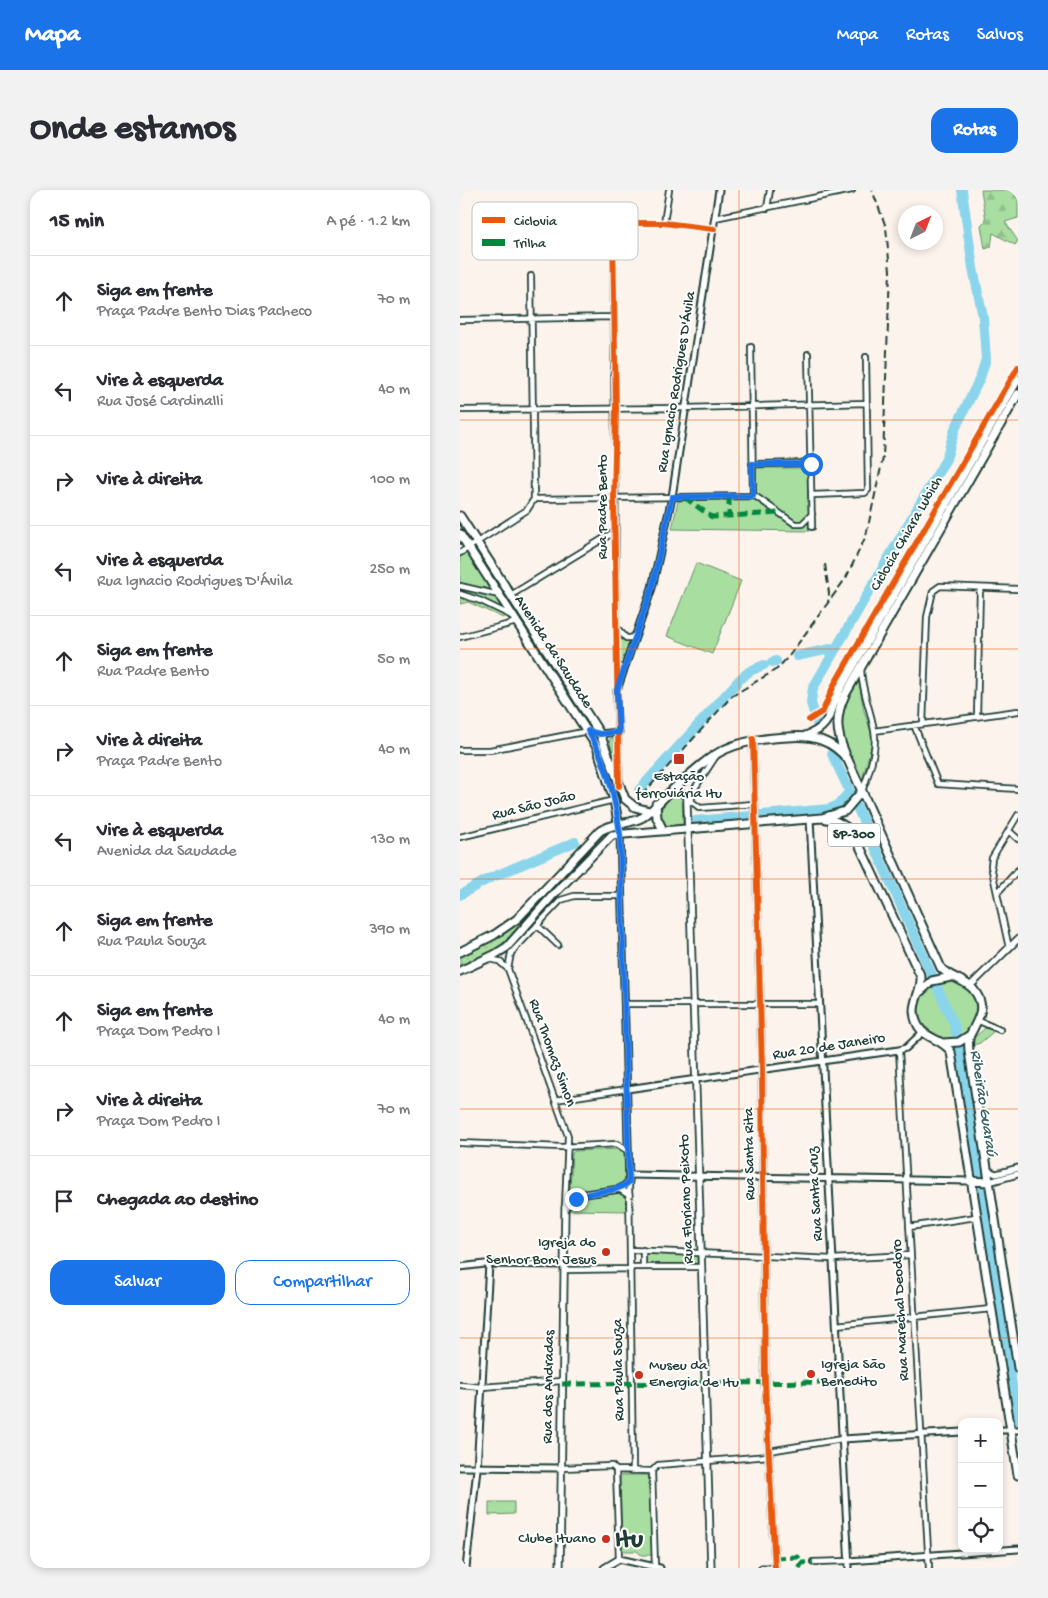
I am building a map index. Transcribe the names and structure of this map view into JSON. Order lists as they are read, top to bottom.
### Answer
{
  "streets": {
    "main road": [
      "Avenida da Saudade",
      "SP-300",
      "Rua Floriano Peixoto",
      "Rua dos Andradas"
    ],
    "street": [
      "Rua Ignacio Rodrigues D'Ávila",
      "Rua Padre Bento",
      "Rua São João",
      "Rua 20 de Janeiro",
      "Rua Thomaz Simon",
      "Rua Santa Rita",
      "Rua Santa Cruz",
      "Rua Marechal Deodoro",
      "Rua Paula Souza"
    ],
    "cycle path": ["Ciclocia Chiara Lubich"]
  },
  "crossings": [
    ["Rua Ignacio Rodrigues D'Ávila", "Rua Padre Bento"],
    ["Rua Padre Bento", "Avenida da Saudade"],
    ["Avenida da Saudade", "Rua São João"],
    ["Avenida da Saudade", "SP-300"],
    ["SP-300", "Rua 20 de Janeiro"],
    ["SP-300", "Rua Santa Rita"],
    ["SP-300", "Rua Santa Cruz"],
    ["SP-300", "Rua Floriano Peixoto"],
    ["Rua 20 de Janeiro", "Rua Thomaz Simon"],
    ["Rua 20 de Janeiro", "Rua Santa Rita"],
    ["Rua 20 de Janeiro", "Rua Santa Cruz"],
    ["Rua 20 de Janeiro", "Rua Floriano Peixoto"],
    ["Rua 20 de Janeiro", "Rua Marechal Deodoro"],
    ["Rua Thomaz Simon", "Rua dos Andradas"]
  ],
  "districts": ["Itu"],
  "water": ["Ribeirão Guaraú"],
  "places": {
    "transit": ["Estação ferroviária Itu"],
    "other": [
      "Igreja do Senhor Bom Jesus",
      "Igreja São Benedito",
      "Museu da Energia de Itu",
      "Clube Ituano"
    ]
  },
  "legend": ["Ciclovia", "Trilha"],
  "north": "top right",
  "page": {
    "header": "Mapa",
    "nav": ["Mapa", "Rotas", "Salvos"],
    "buttons": [
      "Rotas",
      ["Salvar", "Compartilhar"]
    ],
    "title": "Onde estamos",
    "heading": ["15 min", "A pé · 1.2 km"],
    "list": [
      ["Siga em frente", "Praça Padre Bento Dias Pacheco", "70 m"],
      ["Vire à esquerda", "Rua José Cardinalli", "40 m"],
      ["Vire à direita", "100 m"],
      ["Vire à esquerda", "Rua Ignacio Rodrigues D'Ávila", "250 m"],
      ["Siga em frente", "Rua Padre Bento", "50 m"],
      ["Vire à direita", "Praça Padre Bento", "40 m"],
      ["Vire à esquerda", "Avenida da Saudade", "130 m"],
      ["Siga em frente", "Rua Paula Souza", "390 m"],
      ["Siga em frente", "Praça Dom Pedro I", "40 m"],
      ["Vire à direita", "Praça Dom Pedro I", "70 m"],
      "Chegada ao destino"
    ],
    "map_buttons": ["+", "−"]
  }
}
